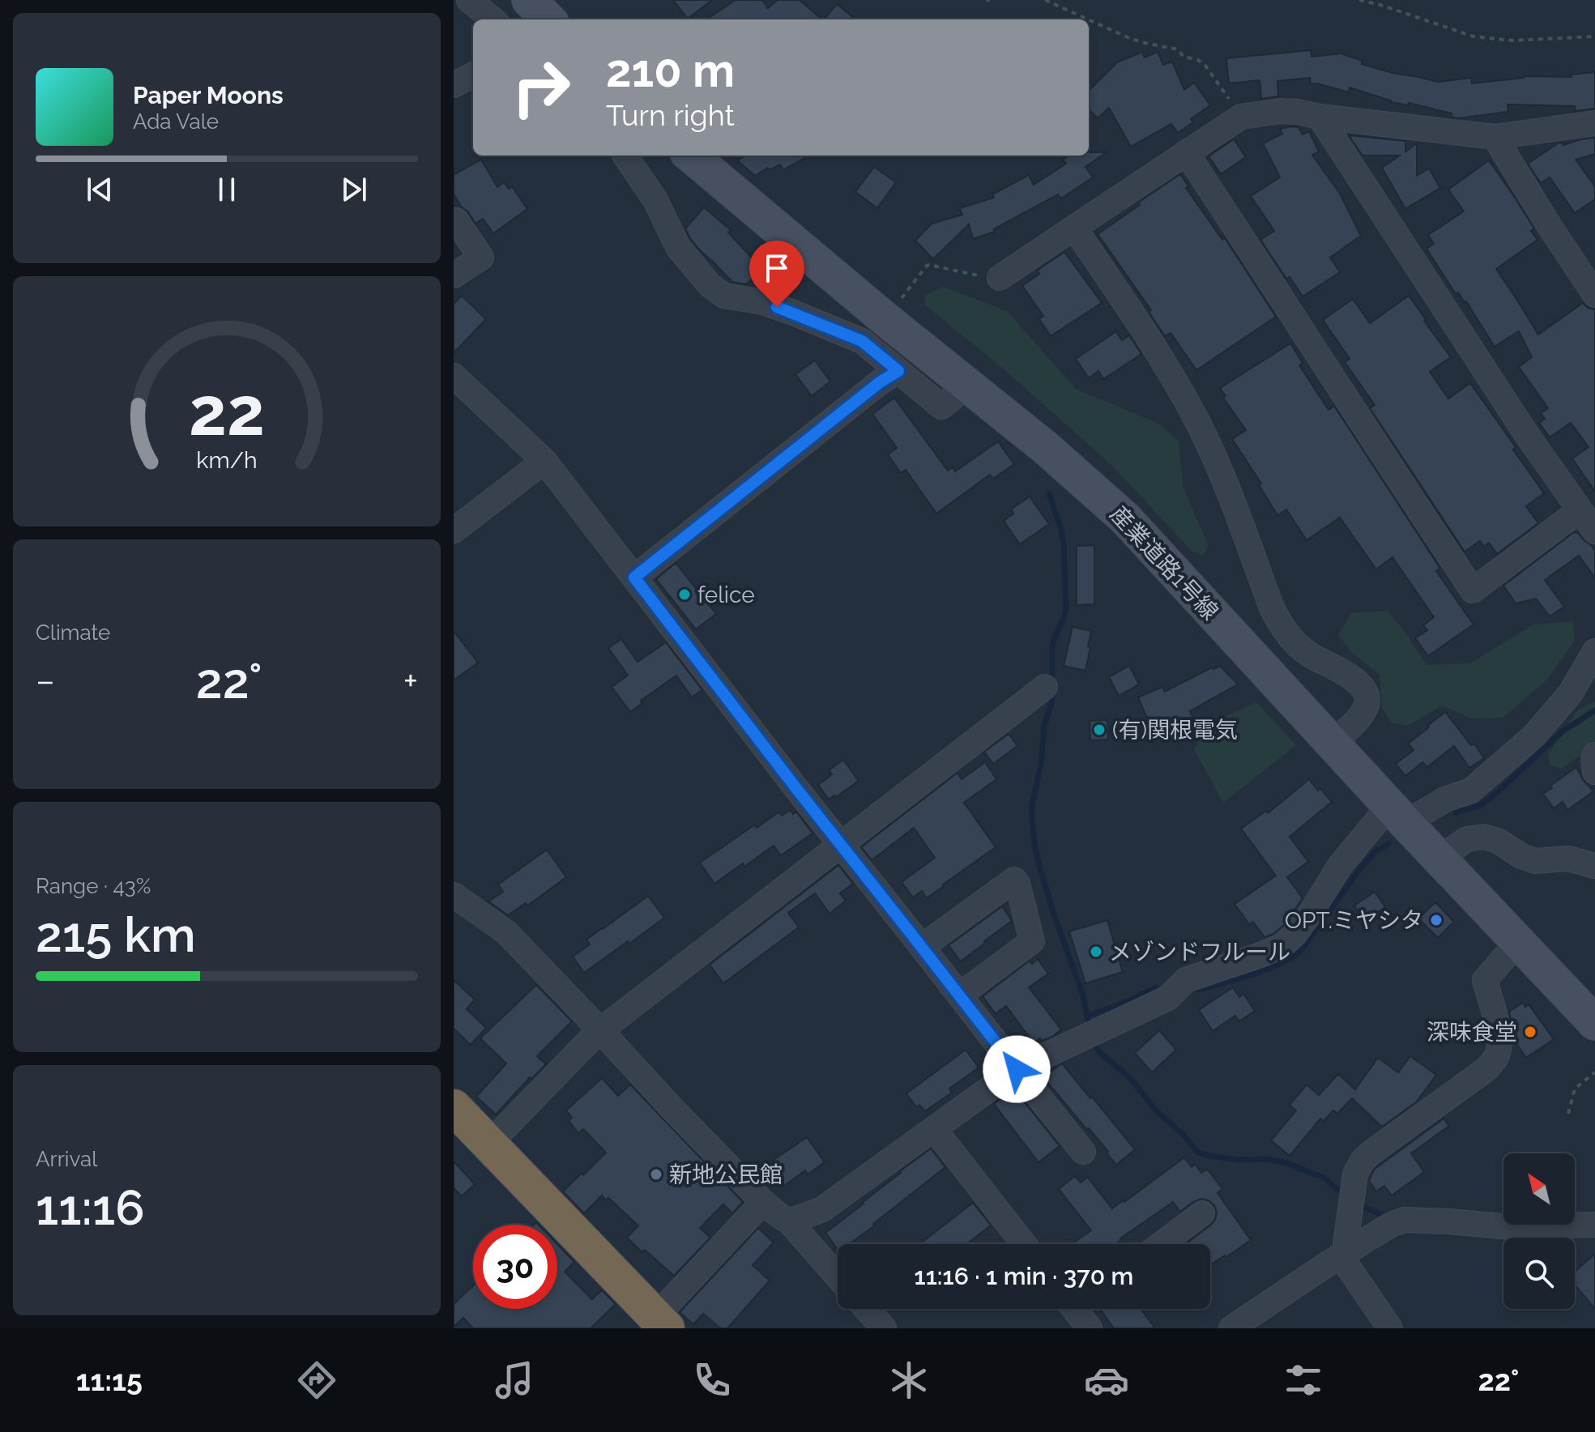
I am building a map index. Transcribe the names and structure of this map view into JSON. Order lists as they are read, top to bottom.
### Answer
{
  "streets": {
    "street": ["産業道路1号線"]
  },
  "places": [
    "felice",
    "(有)関根電気",
    "OPT.ミヤシタ",
    "メゾンドフルール",
    "深味食堂",
    "新地公民館"
  ],
  "north": "top left",
  "page": {
    "turn": ["210 m", "Turn right"],
    "song": ["Paper Moons", "Ada Vale"],
    "tile": [
      "Climate",
      ["Range · 43%", "215 km"],
      ["Arrival", "11:16"]
    ],
    "heat": ["−", "22°", "+"],
    "limit": "30",
    "trip": "11:16 · 1 min · 370 m",
    "tabs": ["11:15", "22°"],
    "gauge": ["22", "km/h"]
  }
}
